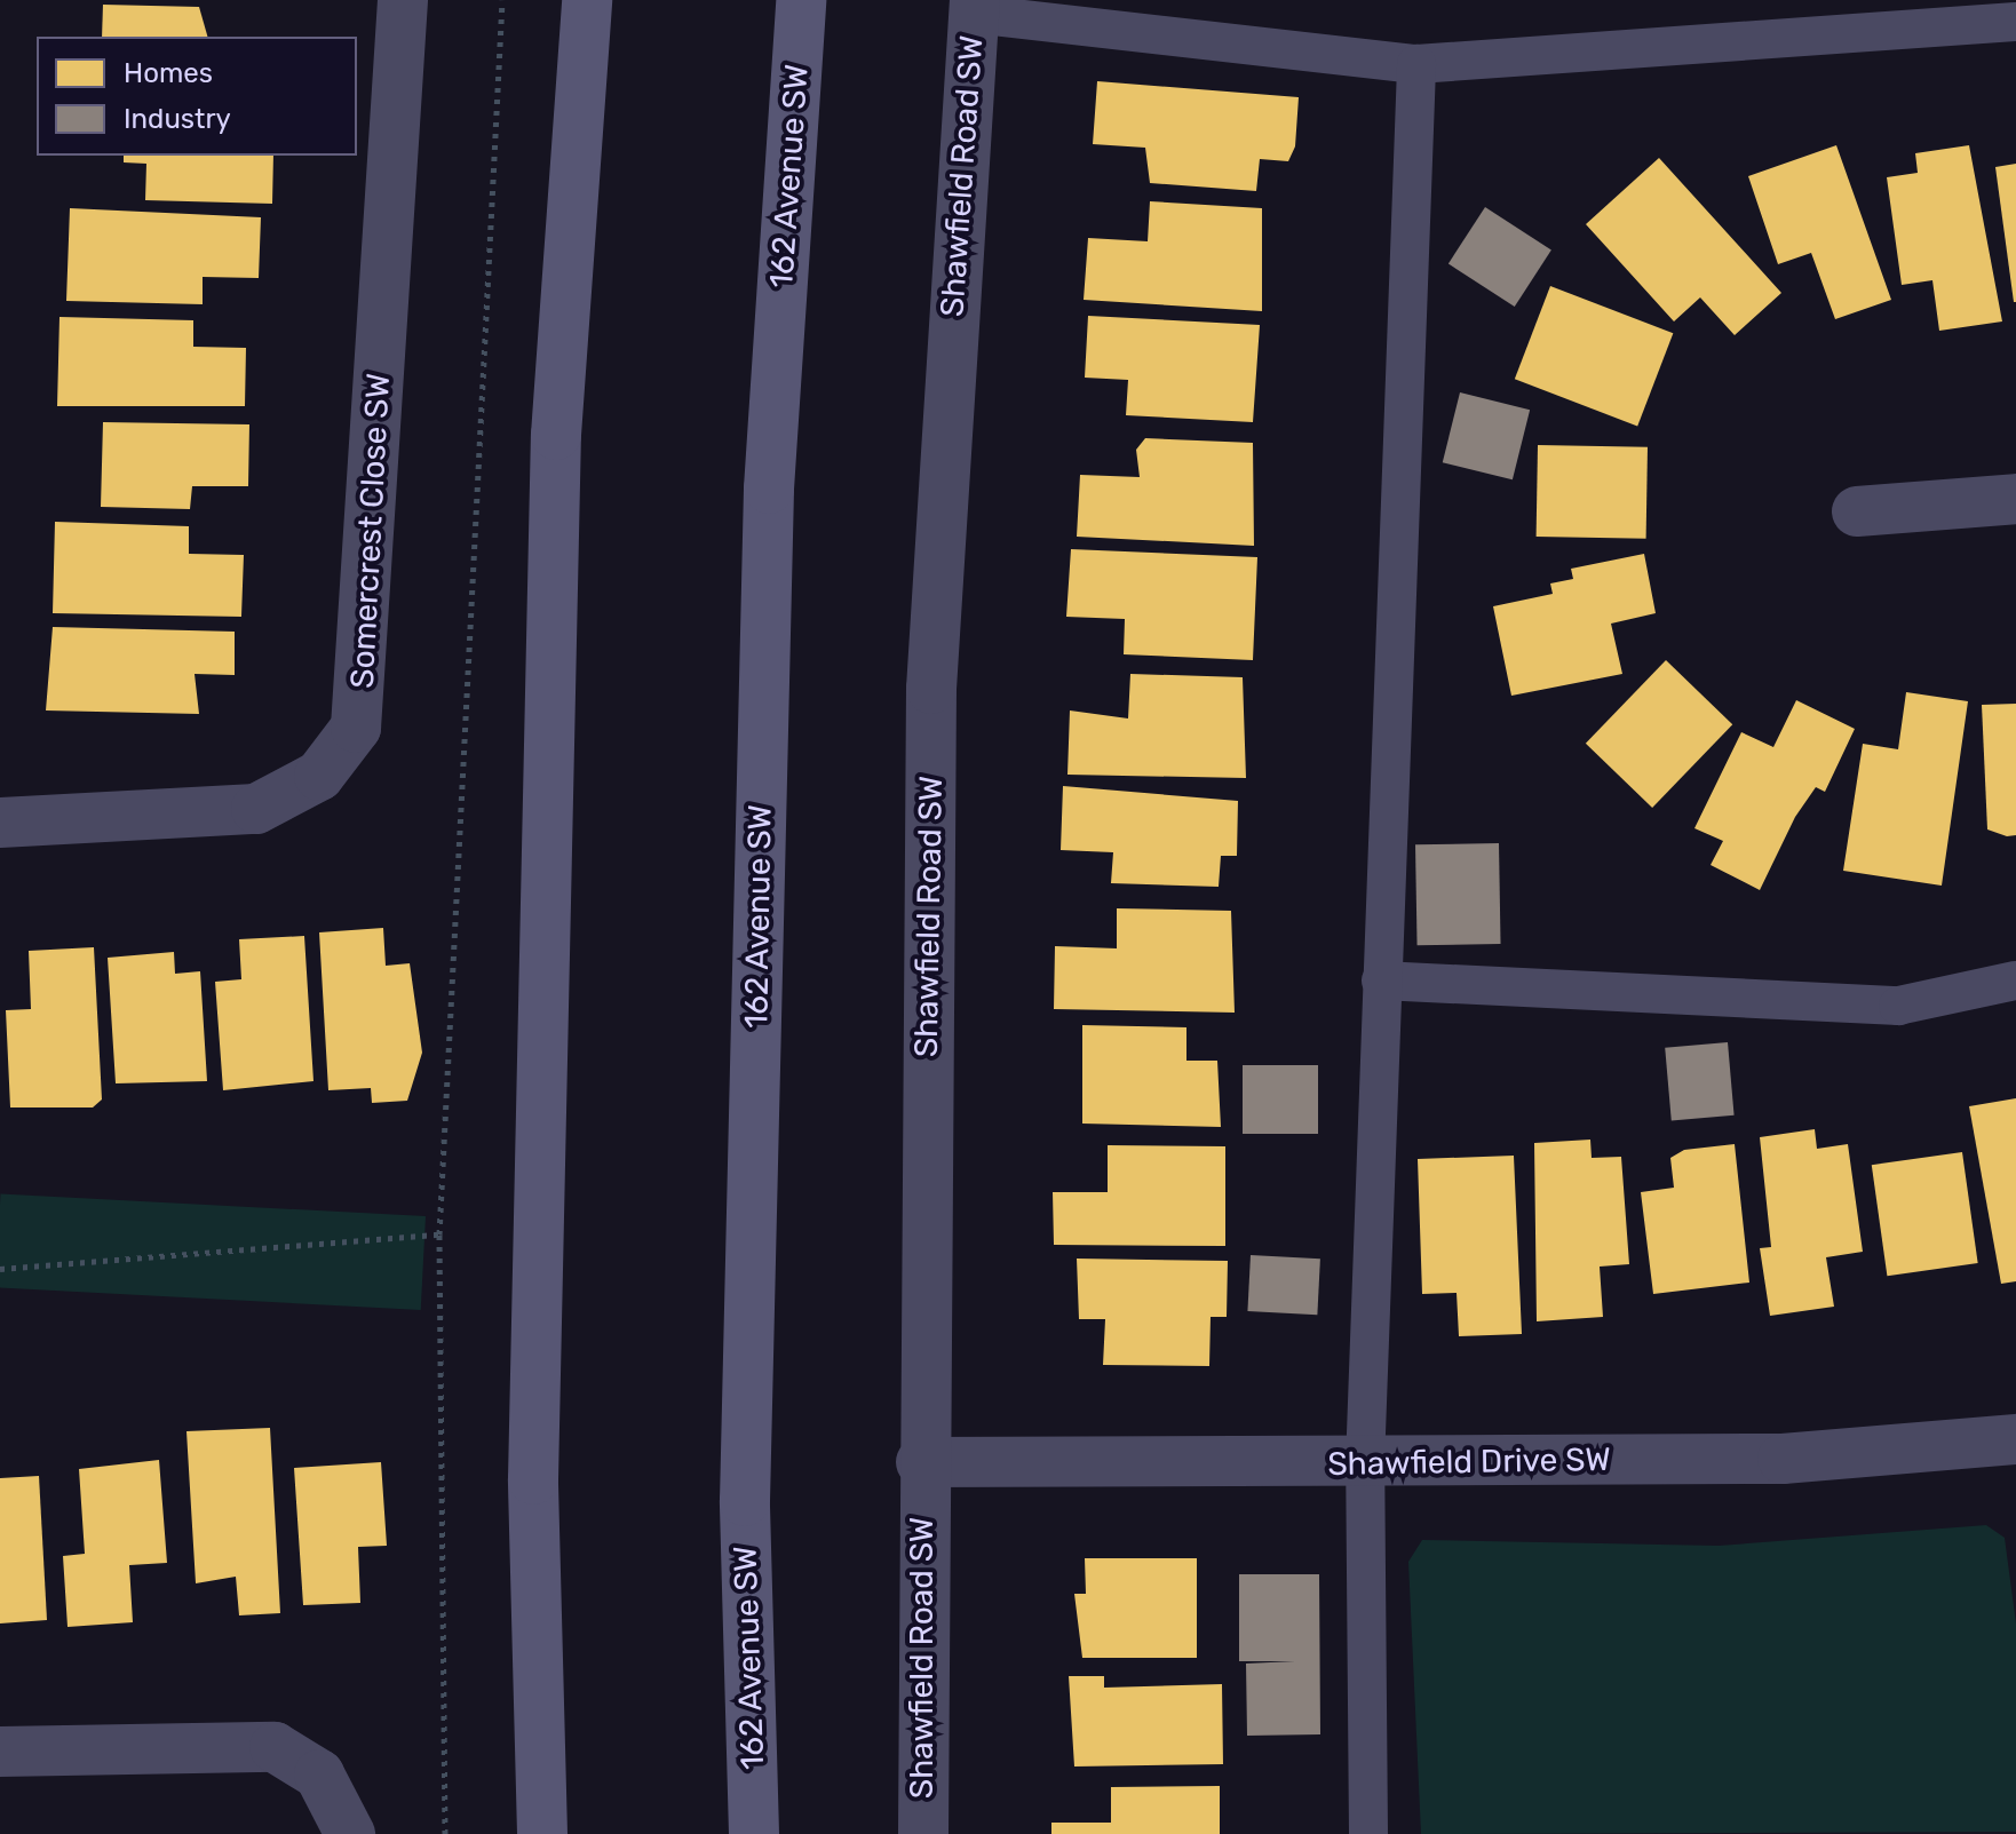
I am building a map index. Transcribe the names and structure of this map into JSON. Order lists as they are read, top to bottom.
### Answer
{
  "streets": {
    "main road": ["162 Avenue SW"],
    "street": ["Shawfield Road SW", "Somercrest Close SW", "Shawfield Drive SW"]
  },
  "crossings": [
    ["Shawfield Road SW", "Shawfield Drive SW"]
  ],
  "legend": ["Homes", "Industry"]
}
